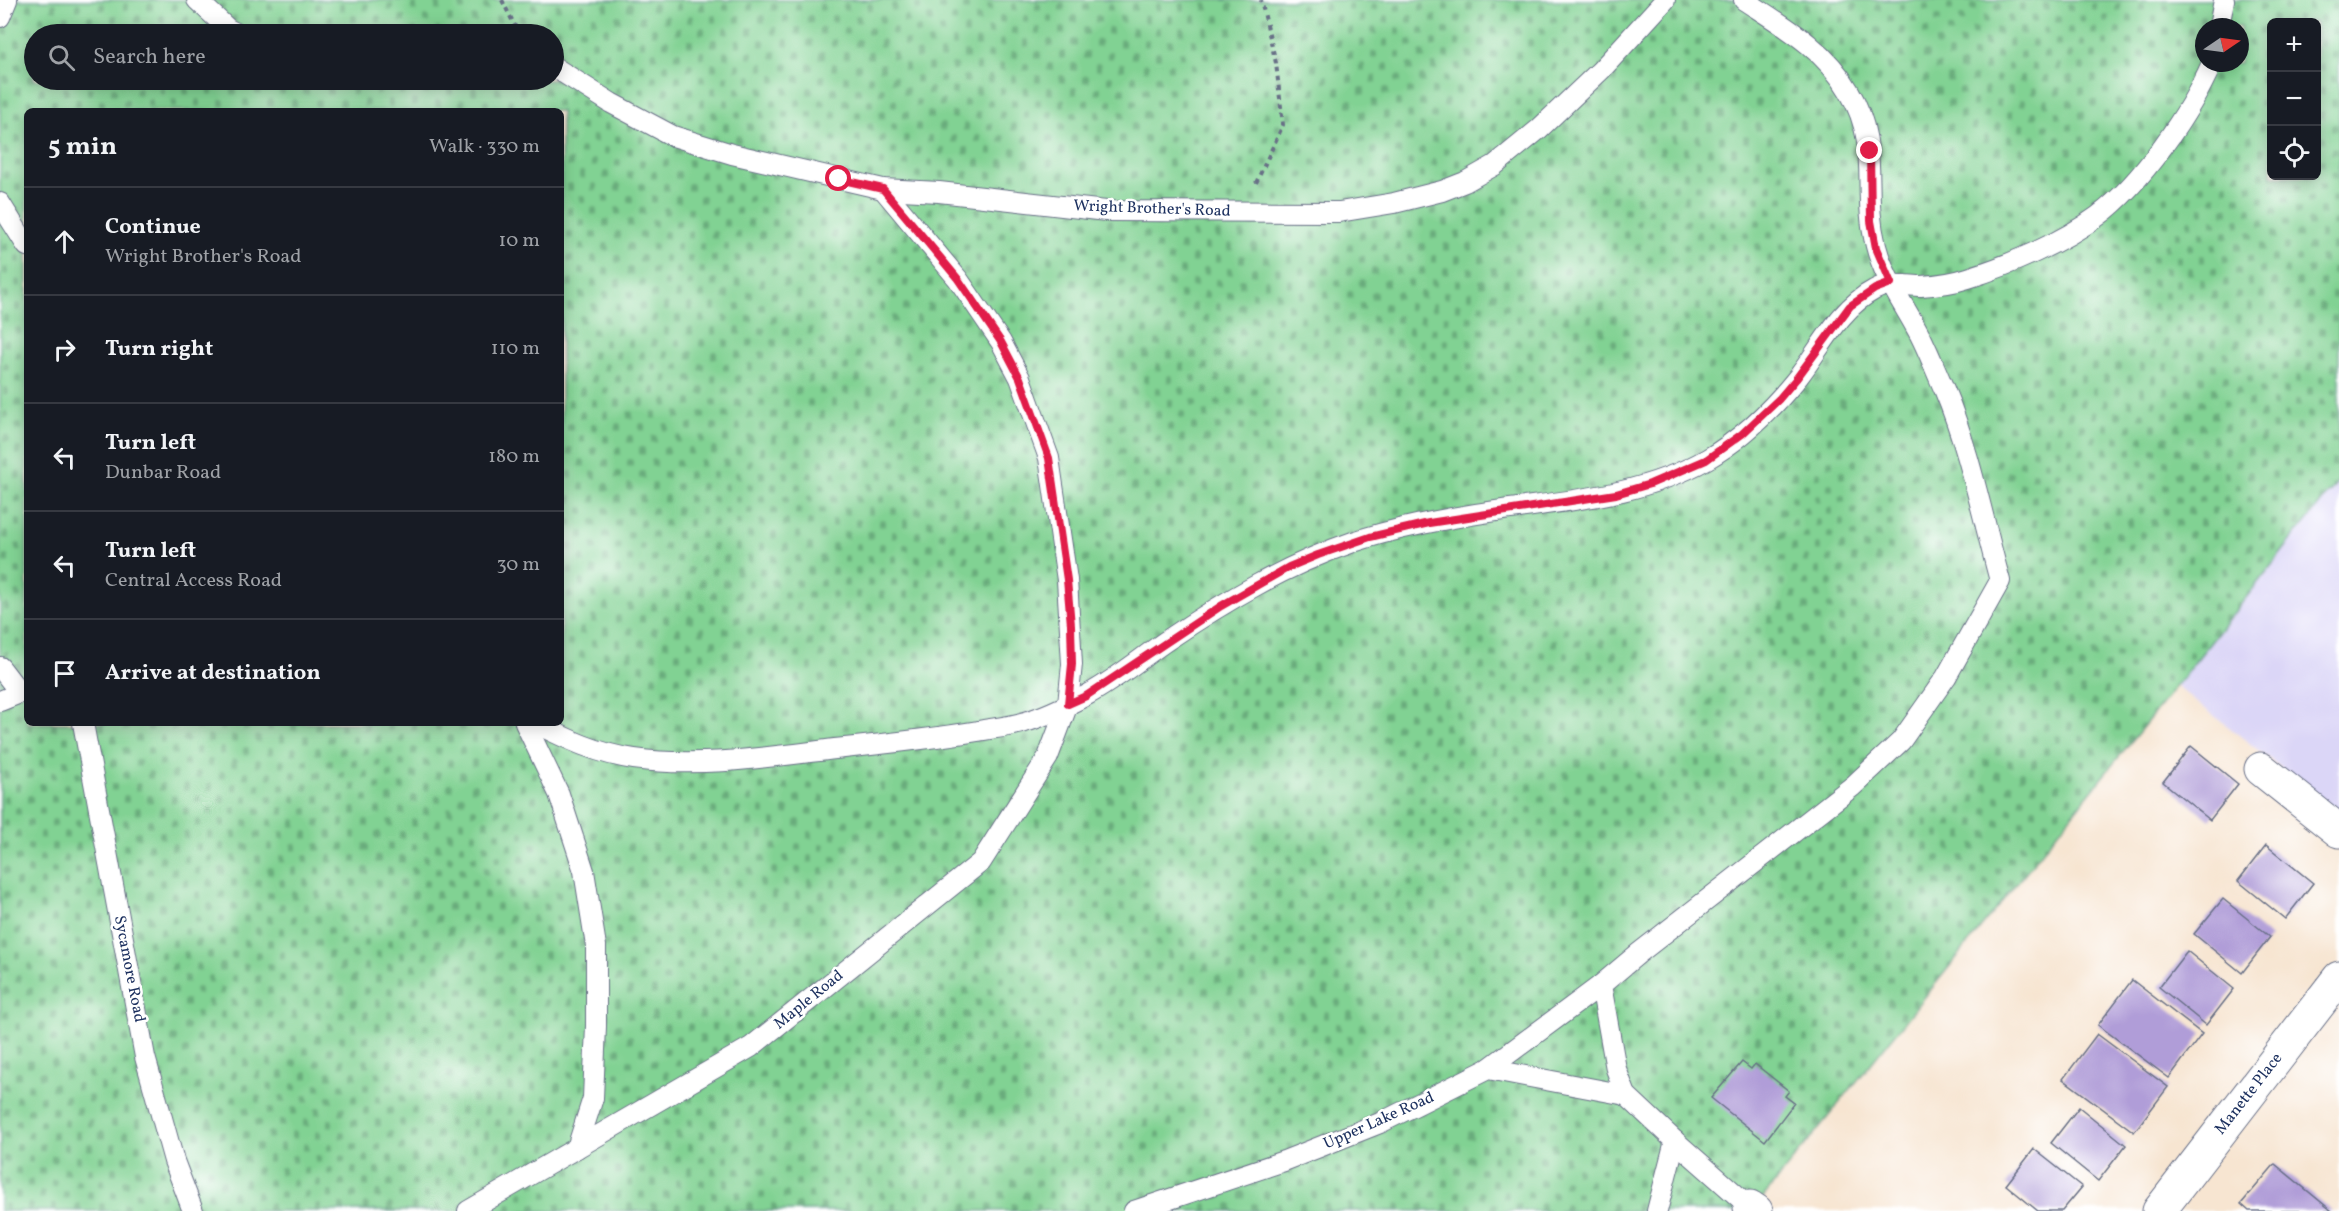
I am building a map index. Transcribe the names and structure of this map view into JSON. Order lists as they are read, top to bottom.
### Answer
{
  "streets": {
    "street": ["Manette Place"],
    "lane": [
      "Wright Brother's Road",
      "Sycamore Road",
      "Maple Road",
      "Upper Lake Road"
    ]
  },
  "crossings": [
    ["Wright Brother's Road", "Maple Road"]
  ],
  "north": "right",
  "page": {
    "map_buttons": ["+", "−"],
    "search": "Search here",
    "heading": ["5 min", "Walk · 330 m"],
    "list": [
      ["Continue", "Wright Brother's Road", "10 m"],
      ["Turn right", "110 m"],
      ["Turn left", "Dunbar Road", "180 m"],
      ["Turn left", "Central Access Road", "30 m"],
      "Arrive at destination"
    ]
  }
}
